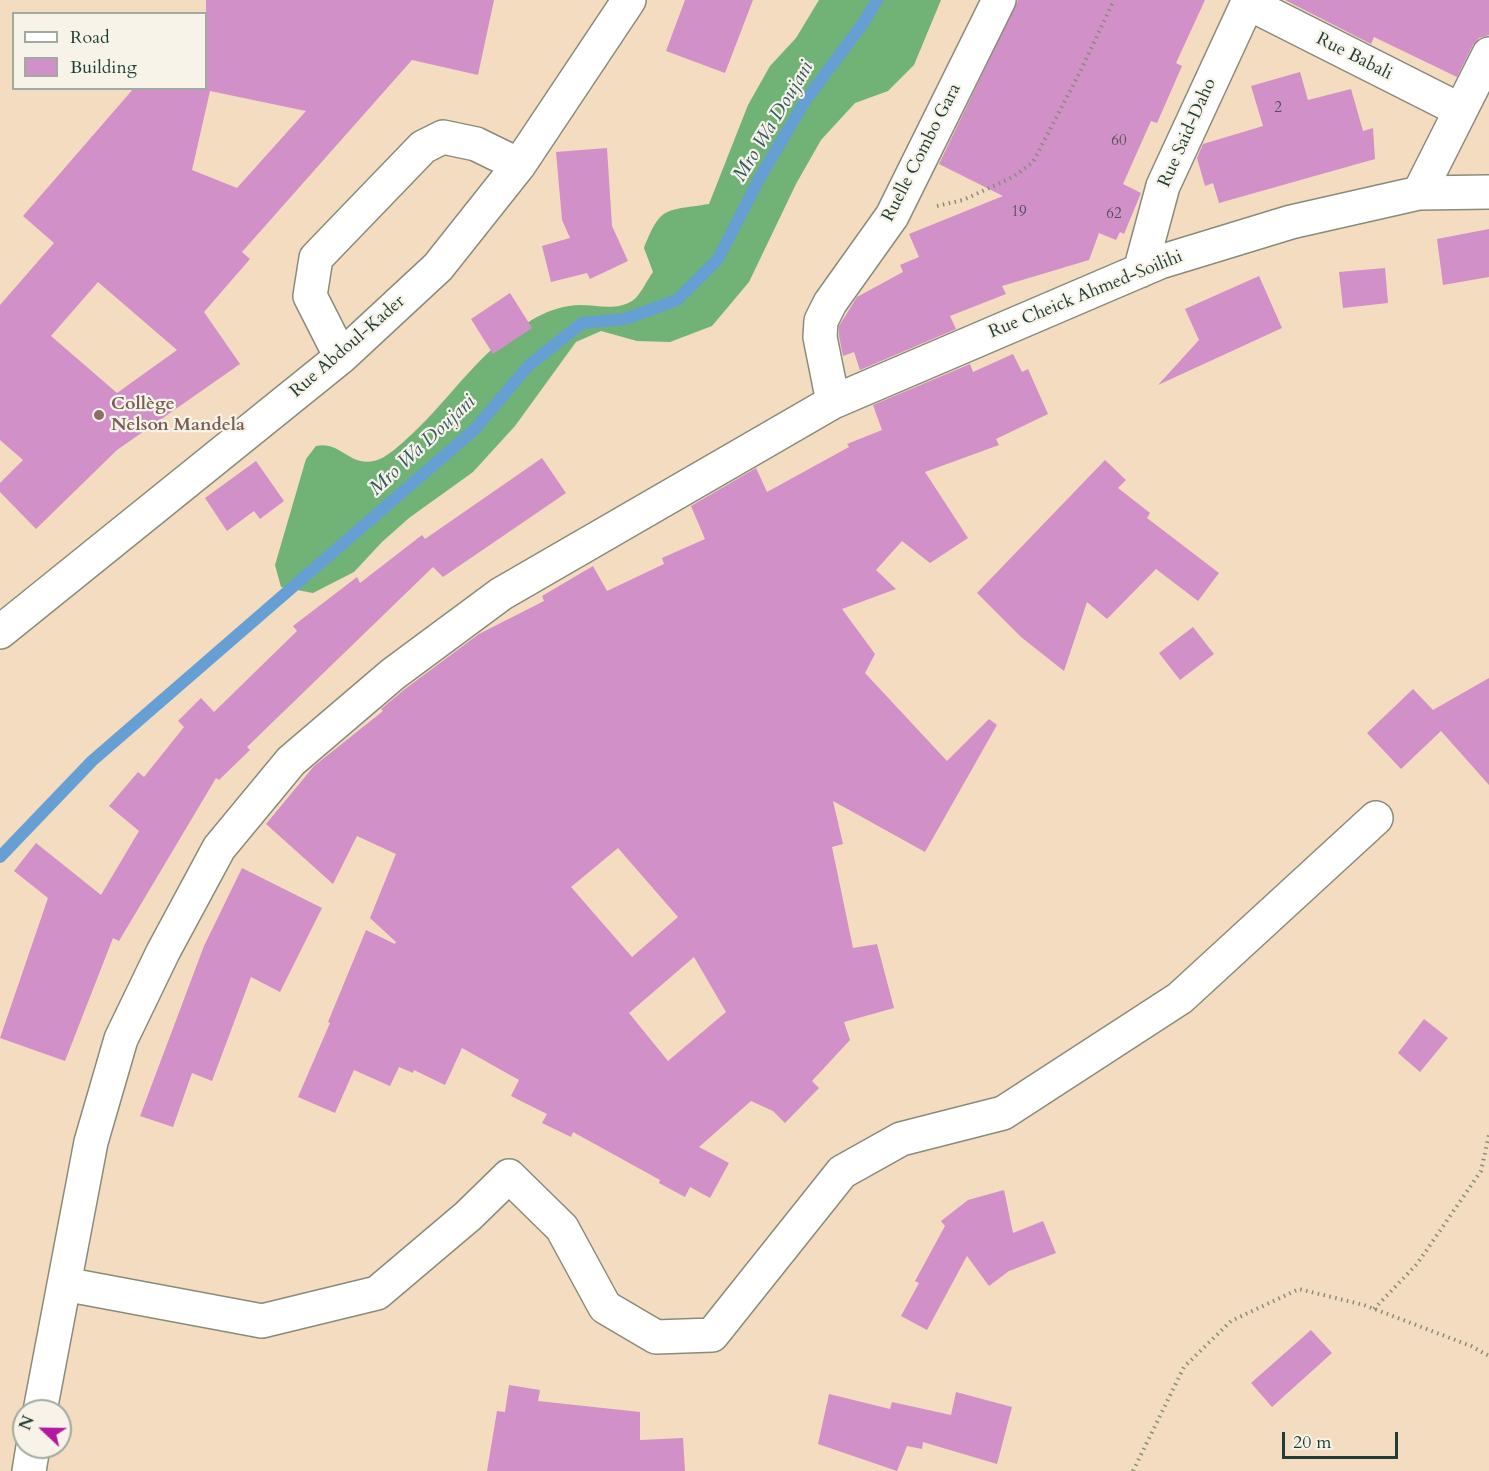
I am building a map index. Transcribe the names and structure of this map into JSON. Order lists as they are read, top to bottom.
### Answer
{
  "streets": {
    "street": [
      "Rue Babali",
      "Rue Said-Daho",
      "Ruelle Combo Gara",
      "Rue Cheick Ahmed-Soilihi",
      "Rue Abdoul-Kader"
    ]
  },
  "crossings": [
    ["Rue Babali", "Rue Said-Daho"],
    ["Rue Said-Daho", "Rue Cheick Ahmed-Soilihi"],
    ["Ruelle Combo Gara", "Rue Cheick Ahmed-Soilihi"]
  ],
  "water": ["Mro Wa Doujani"],
  "places": ["Collège Nelson Mandela"],
  "house_numbers": [
    "2",
    "60",
    "19",
    "62"
  ],
  "legend": ["Road", "Building"],
  "scale_bar": "20 m",
  "north": "left"
}
